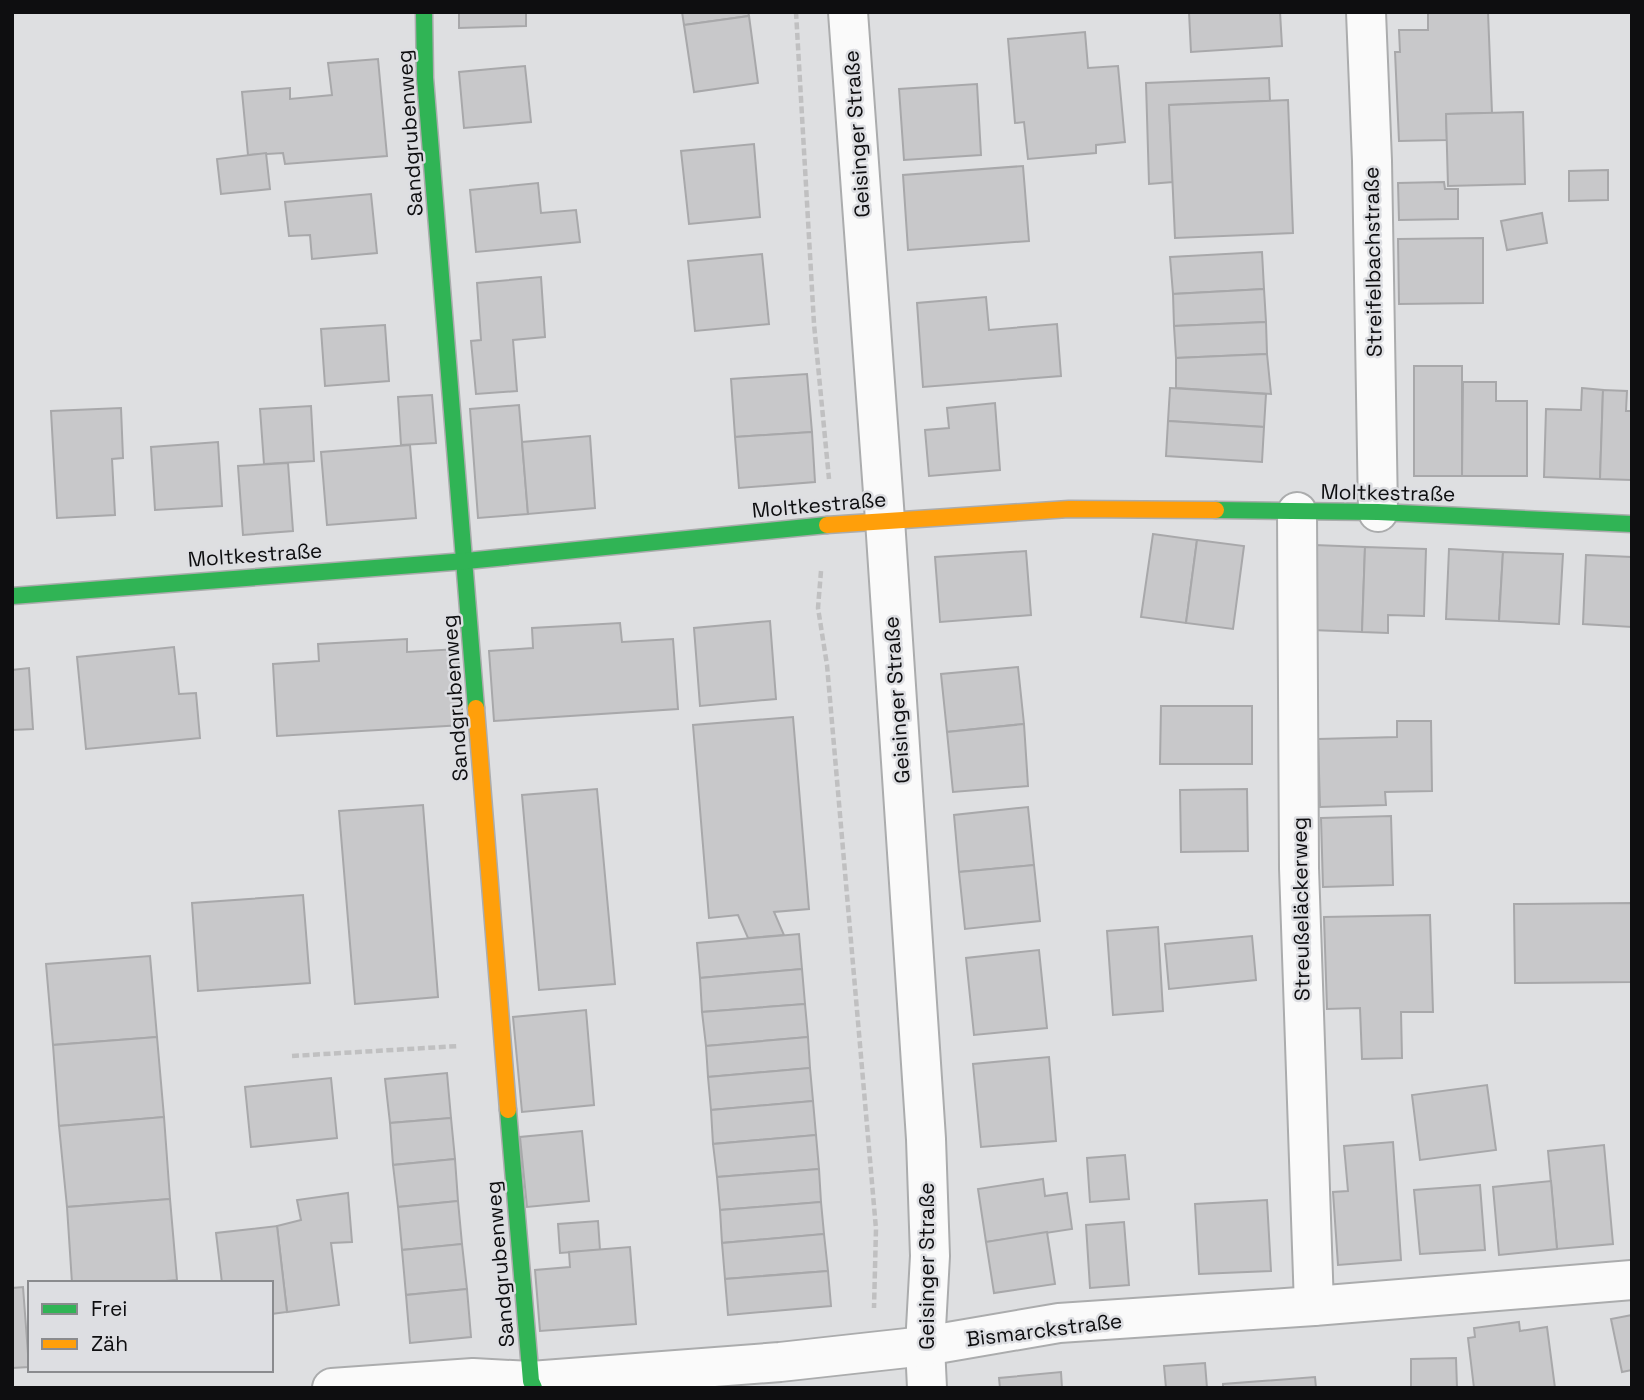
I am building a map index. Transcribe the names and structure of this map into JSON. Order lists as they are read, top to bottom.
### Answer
{
  "streets": {
    "street": [
      "Sandgrubenweg",
      "Geisinger Straße",
      "Streifelbachstraße",
      "Moltkestraße",
      "Streußeläckerweg",
      "Bismarckstraße"
    ]
  },
  "crossings": [
    ["Sandgrubenweg", "Moltkestraße"],
    ["Sandgrubenweg", "Bismarckstraße"],
    ["Geisinger Straße", "Moltkestraße"],
    ["Geisinger Straße", "Bismarckstraße"],
    ["Streifelbachstraße", "Moltkestraße"],
    ["Moltkestraße", "Streußeläckerweg"],
    ["Streußeläckerweg", "Bismarckstraße"]
  ],
  "legend": ["Frei", "Zäh"]
}
